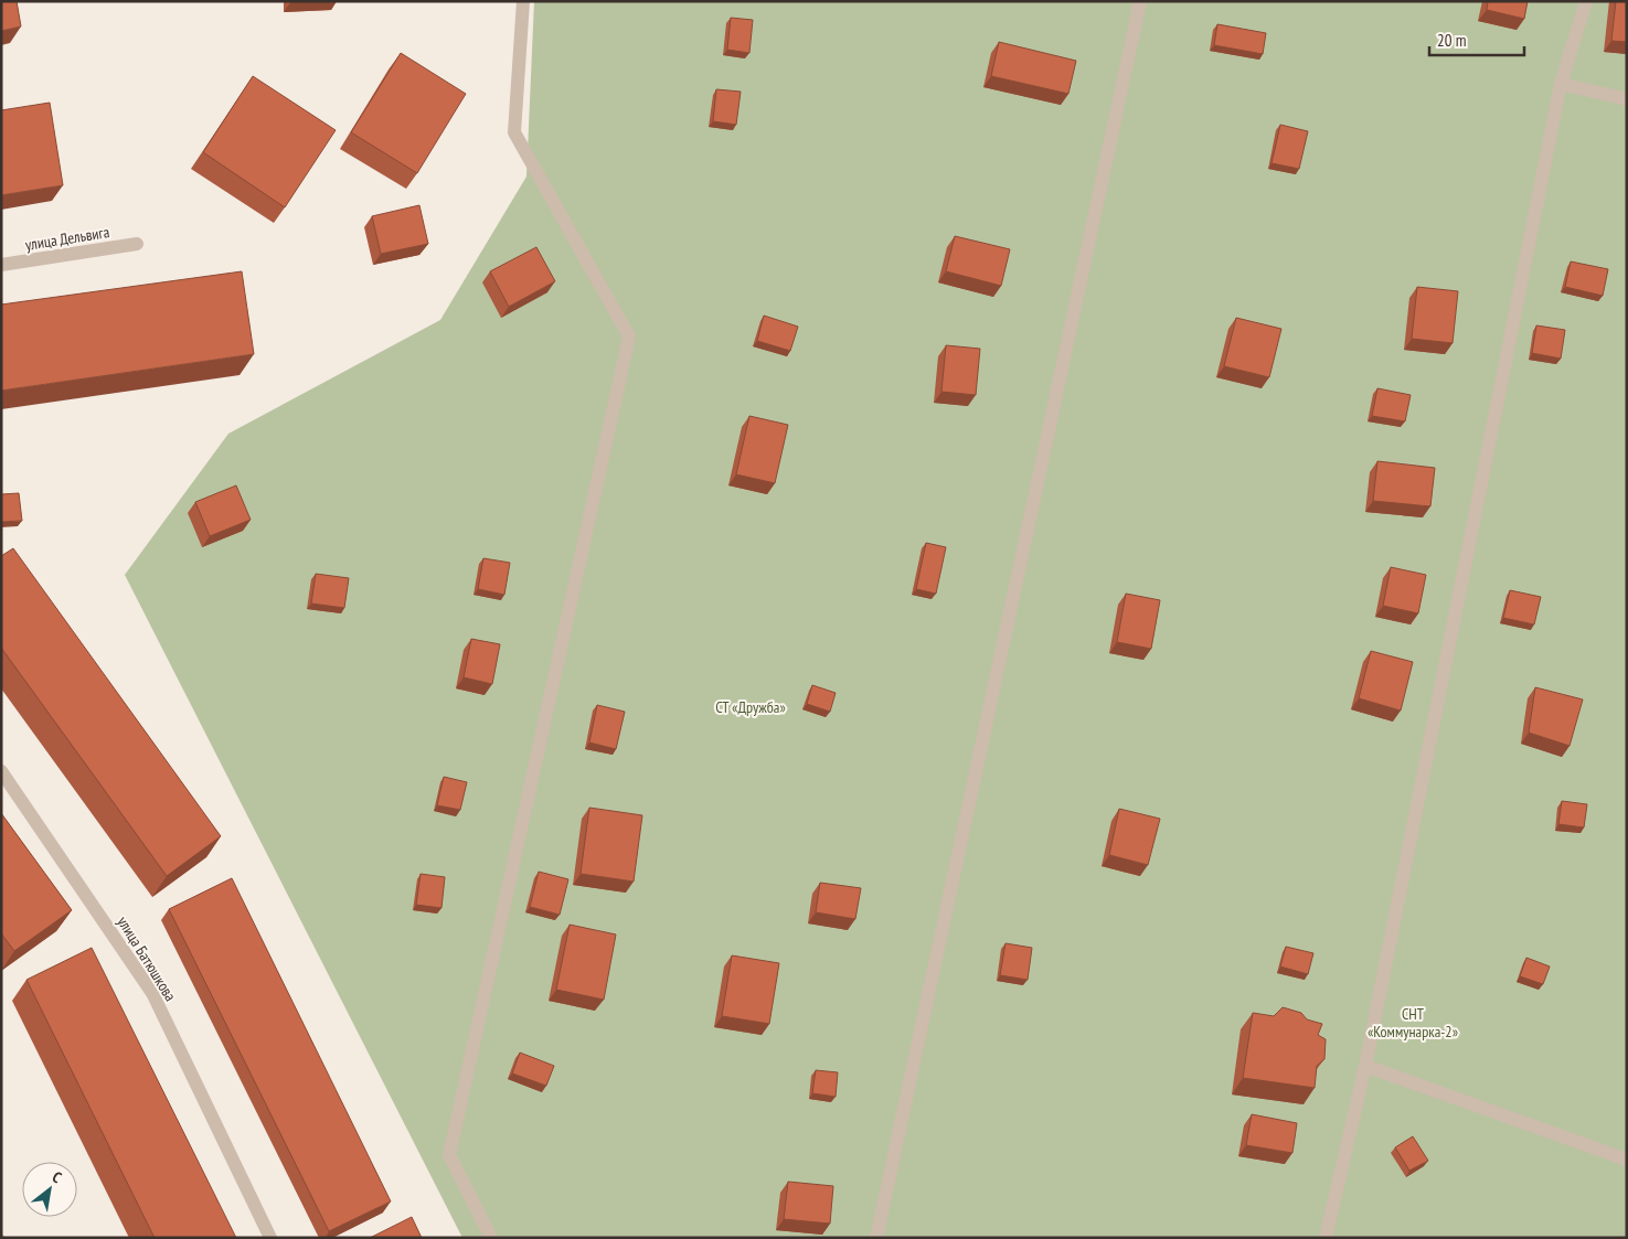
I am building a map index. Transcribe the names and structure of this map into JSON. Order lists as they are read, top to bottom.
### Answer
{
  "streets": {
    "street": ["улица Дельвига", "улица Батюшкова"]
  },
  "parks": ["СТ «Дружба»", "СНТ «Коммунарка-2»"],
  "scale_bar": "20 m",
  "north": "top right"
}
